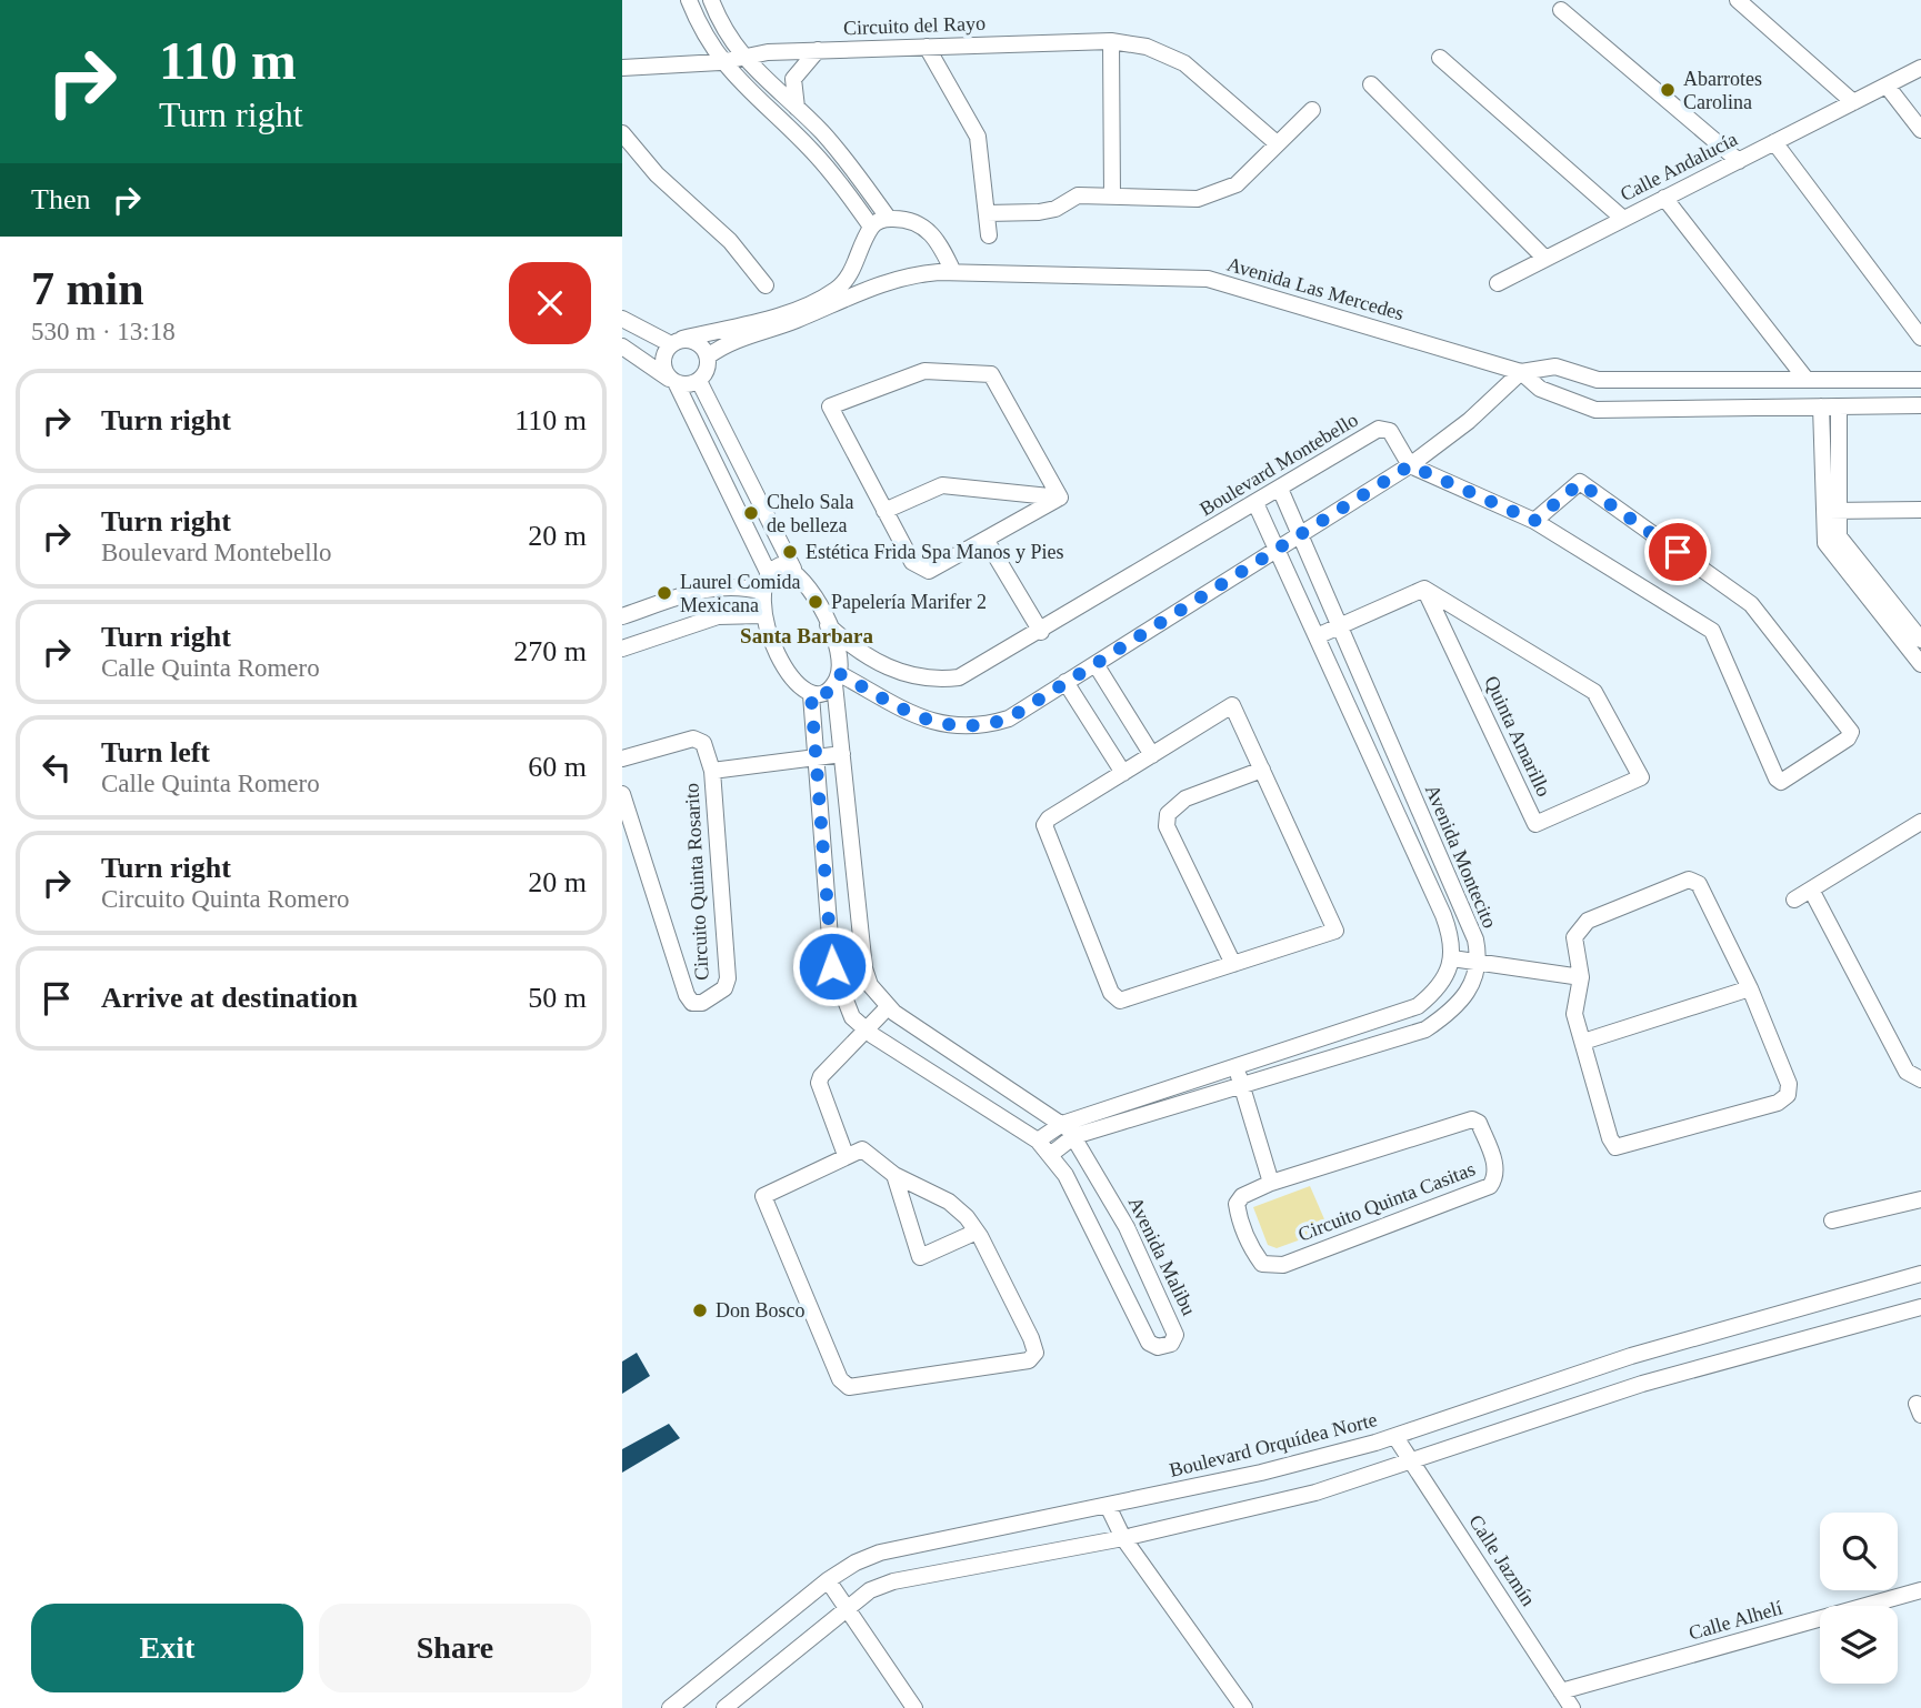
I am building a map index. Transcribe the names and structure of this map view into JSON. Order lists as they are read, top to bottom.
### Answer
{
  "streets": {
    "street": [
      "Circuito del Rayo",
      "Calle Andalucía",
      "Avenida Las Mercedes",
      "Boulevard Montebello",
      "Quinta Amarillo",
      "Avenida Montecito",
      "Circuito Quinta Rosarito",
      "Circuito Quinta Casitas",
      "Avenida Malibu",
      "Boulevard Orquídea Norte",
      "Calle Jazmín",
      "Calle Alhelí"
    ]
  },
  "crossings": [
    ["Boulevard Montebello", "Avenida Montecito"],
    ["Boulevard Montebello", "Avenida Malibu"],
    ["Boulevard Orquídea Norte", "Calle Jazmín"],
    ["Calle Jazmín", "Calle Alhelí"]
  ],
  "districts": ["Santa Barbara"],
  "places": [
    "Abarrotes Carolina",
    "Chelo Sala de belleza",
    "Estética Frida Spa Manos y Pies",
    "Laurel Comida Mexicana",
    "Papelería Marifer 2",
    "Don Bosco"
  ],
  "page": {
    "turn": ["110 m", "Turn right"],
    "then": "Then",
    "heading": ["7 min", "530 m · 13:18"],
    "list": [
      {
        "name": "Turn right",
        "value": "110 m"
      },
      {
        "name": "Turn right",
        "note": "Boulevard Montebello",
        "value": "20 m"
      },
      {
        "name": "Turn right",
        "note": "Calle Quinta Romero",
        "value": "270 m"
      },
      {
        "name": "Turn left",
        "note": "Calle Quinta Romero",
        "value": "60 m"
      },
      {
        "name": "Turn right",
        "note": "Circuito Quinta Romero",
        "value": "20 m"
      },
      {
        "name": "Arrive at destination",
        "value": "50 m"
      }
    ],
    "buttons": ["Exit", "Share"]
  }
}
